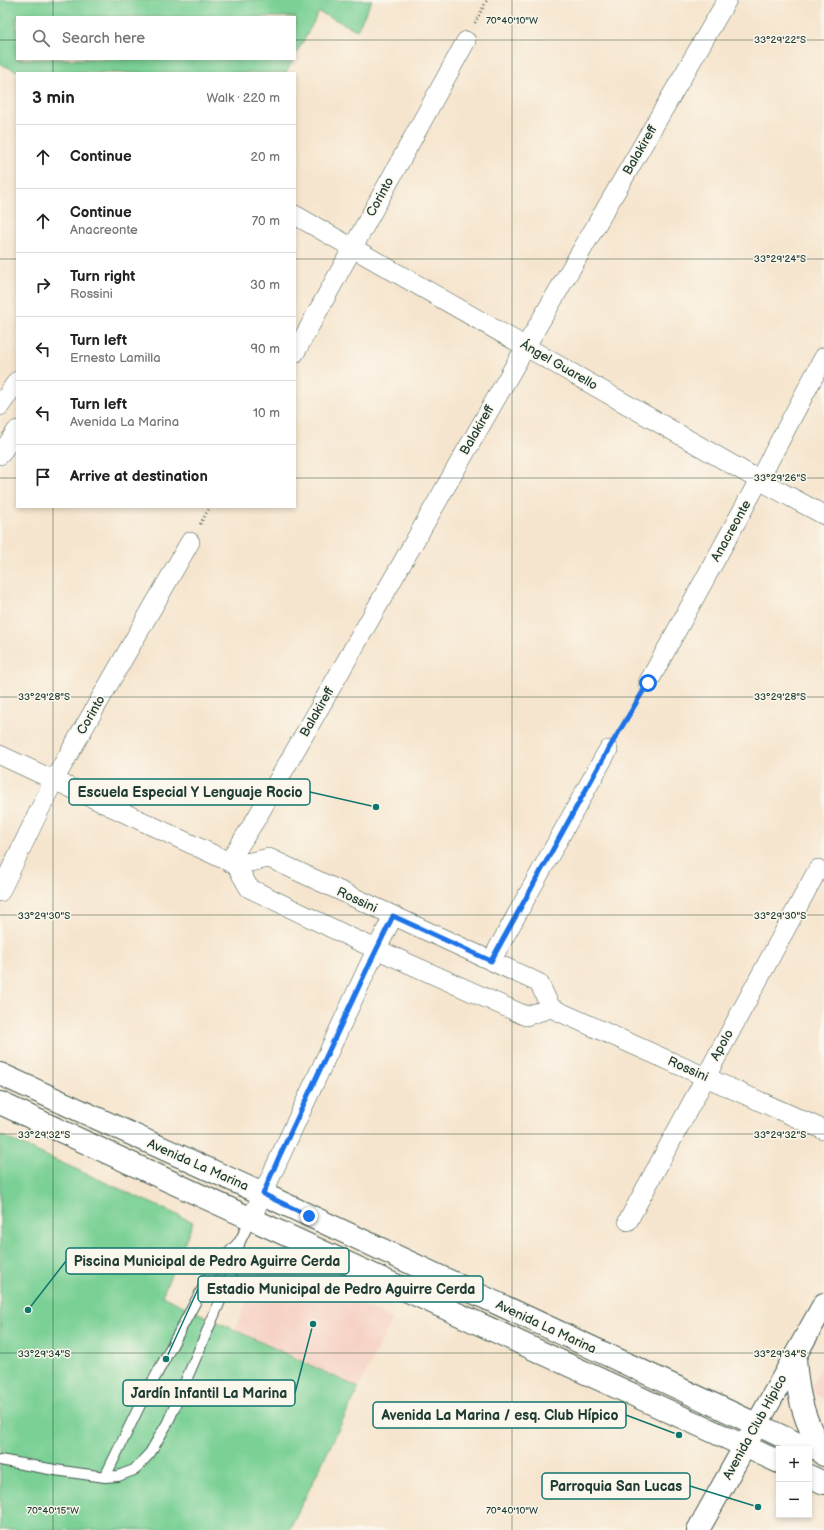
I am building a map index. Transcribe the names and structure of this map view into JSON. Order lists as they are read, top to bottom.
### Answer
{
  "streets": {
    "street": [
      "Balakireff",
      "Corinto",
      "Ángel Guarello",
      "Anacreonte",
      "Rossini",
      "Apolo",
      "Avenida La Marina",
      "Avenida Club Hípico"
    ]
  },
  "crossings": [
    ["Balakireff", "Ángel Guarello"],
    ["Balakireff", "Rossini"],
    ["Corinto", "Ángel Guarello"],
    ["Ángel Guarello", "Anacreonte"],
    ["Rossini", "Apolo"],
    ["Avenida La Marina", "Avenida Club Hípico"]
  ],
  "places": [
    "Escuela Especial Y Lenguaje Rocio",
    "Piscina Municipal de Pedro Aguirre Cerda",
    "Jardín Infantil La Marina",
    "Estadio Municipal de Pedro Aguirre Cerda",
    "Avenida La Marina / esq. Club Hípico",
    "Parroquia San Lucas"
  ],
  "page": {
    "search": "Search here",
    "heading": ["3 min", "Walk · 220 m"],
    "list": [
      ["Continue", "20 m"],
      ["Continue", "Anacreonte", "70 m"],
      ["Turn right", "Rossini", "30 m"],
      ["Turn left", "Ernesto Lamilla", "90 m"],
      ["Turn left", "Avenida La Marina", "10 m"],
      "Arrive at destination"
    ],
    "map_buttons": ["+", "−"]
  },
  "coordinates": [
    "70°40'10\"W",
    "33°29'22\"S",
    "33°29'24\"S",
    "33°29'26\"S",
    "33°29'28\"S",
    "33°29'30\"S",
    "33°29'32\"S",
    "33°29'34\"S",
    "70°40'15\"W"
  ]
}
